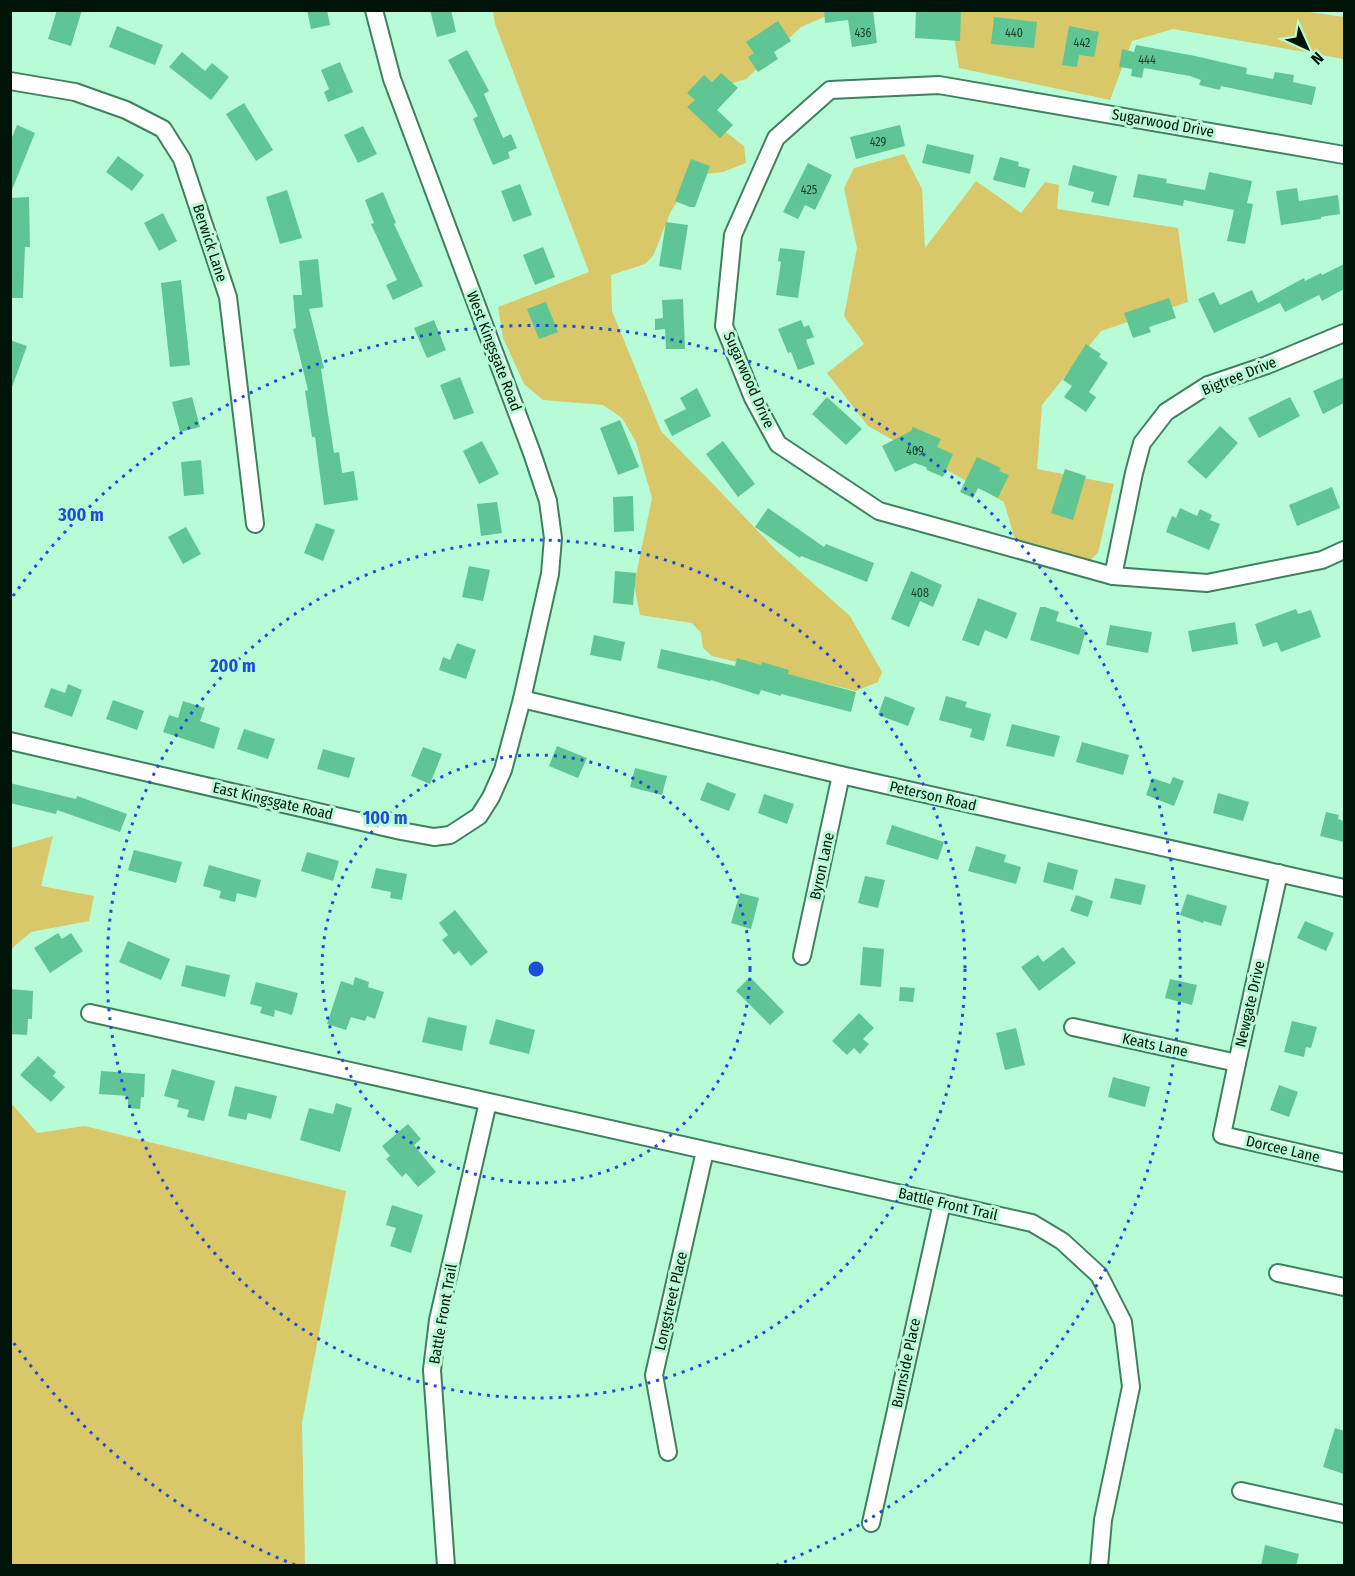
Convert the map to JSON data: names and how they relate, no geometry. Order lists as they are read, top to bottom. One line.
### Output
{"streets":{"street":["Sugarwood Drive","Berwick Lane","West Kingsgate Road","Bigtree Drive","Peterson Road","East Kingsgate Road","Byron Lane","Newgate Drive","Keats Lane","Dorcee Lane","Battle Front Trail","Longstreet Place","Burnside Place"]},"crossings":[["Sugarwood Drive","Bigtree Drive"],["West Kingsgate Road","Peterson Road"],["West Kingsgate Road","East Kingsgate Road"],["Peterson Road","East Kingsgate Road"],["Peterson Road","Byron Lane"],["Peterson Road","Newgate Drive"],["Newgate Drive","Keats Lane"],["Newgate Drive","Dorcee Lane"],["Battle Front Trail","Longstreet Place"],["Battle Front Trail","Burnside Place"]],"house_numbers":["436","440","442","444","429","425","409","408"],"north":"bottom right","rings":["300 m","200 m","100 m"]}
